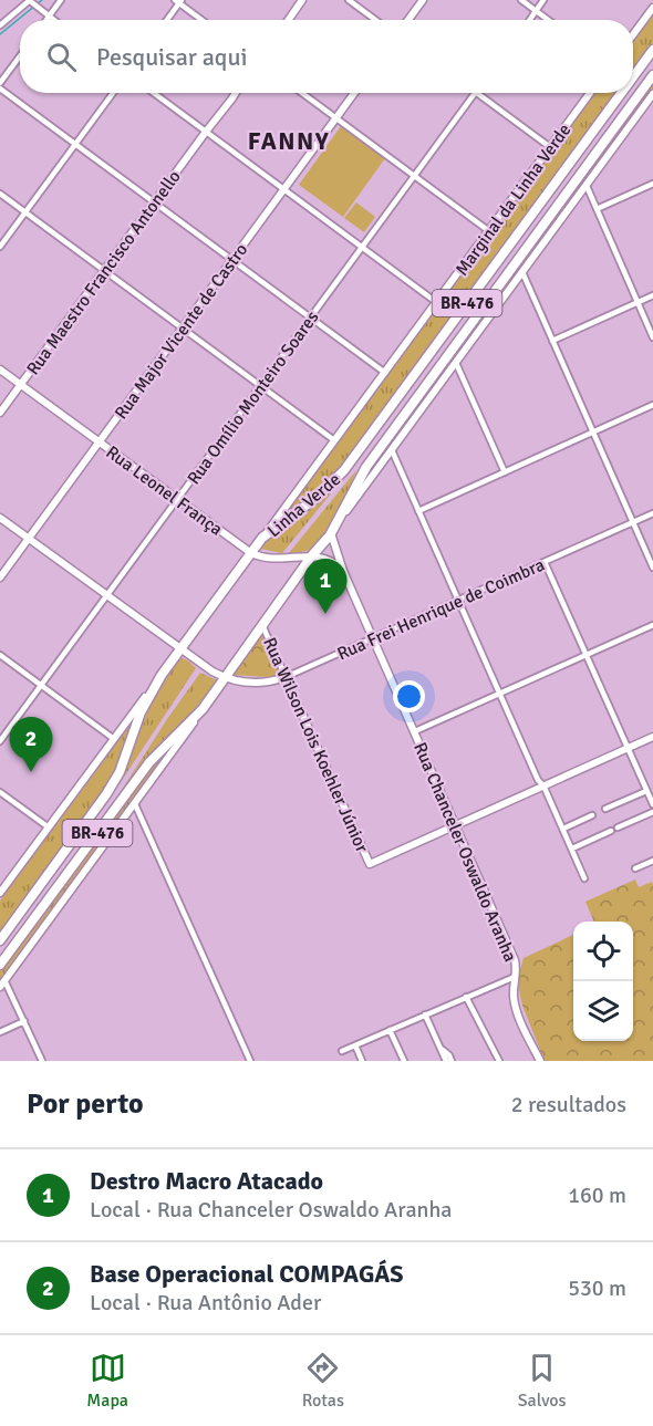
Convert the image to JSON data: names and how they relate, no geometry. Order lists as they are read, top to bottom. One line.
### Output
{"streets":{"highway":["BR-476","Linha Verde"],"main road":["Marginal da Linha Verde","Rua Maestro Francisco Antonello","Rua Major Vicente de Castro","Rua Leonel França","Rua Frei Henrique de Coimbra","Rua Wilson Lois Koehler Júnior","Rua Chanceler Oswaldo Aranha"],"street":["Rua Omílio Monteiro Soares"]},"crossings":[["Marginal da Linha Verde","Linha Verde"],["Rua Maestro Francisco Antonello","Rua Leonel França"],["Rua Major Vicente de Castro","Rua Leonel França"],["Rua Omílio Monteiro Soares","Rua Leonel França"],["Rua Leonel França","Linha Verde"],["Linha Verde","Rua Frei Henrique de Coimbra"],["Linha Verde","Rua Wilson Lois Koehler Júnior"],["Linha Verde","Rua Chanceler Oswaldo Aranha"],["Rua Frei Henrique de Coimbra","Rua Wilson Lois Koehler Júnior"],["Rua Frei Henrique de Coimbra","Rua Chanceler Oswaldo Aranha"],["Rua Wilson Lois Koehler Júnior","Rua Chanceler Oswaldo Aranha"]],"districts":["FANNY"],"page":{"search":"Pesquisar aqui","pins":["1","2"],"heading":["Por perto","2 resultados"],"list":[{"mark":"1","name":"Destro Macro Atacado","note":"Local · Rua Chanceler Oswaldo Aranha","value":"160 m"},{"mark":"2","name":"Base Operacional COMPAGÁS","note":"Local · Rua Antônio Ader","value":"530 m"}],"nav":["Mapa","Rotas","Salvos"]}}
